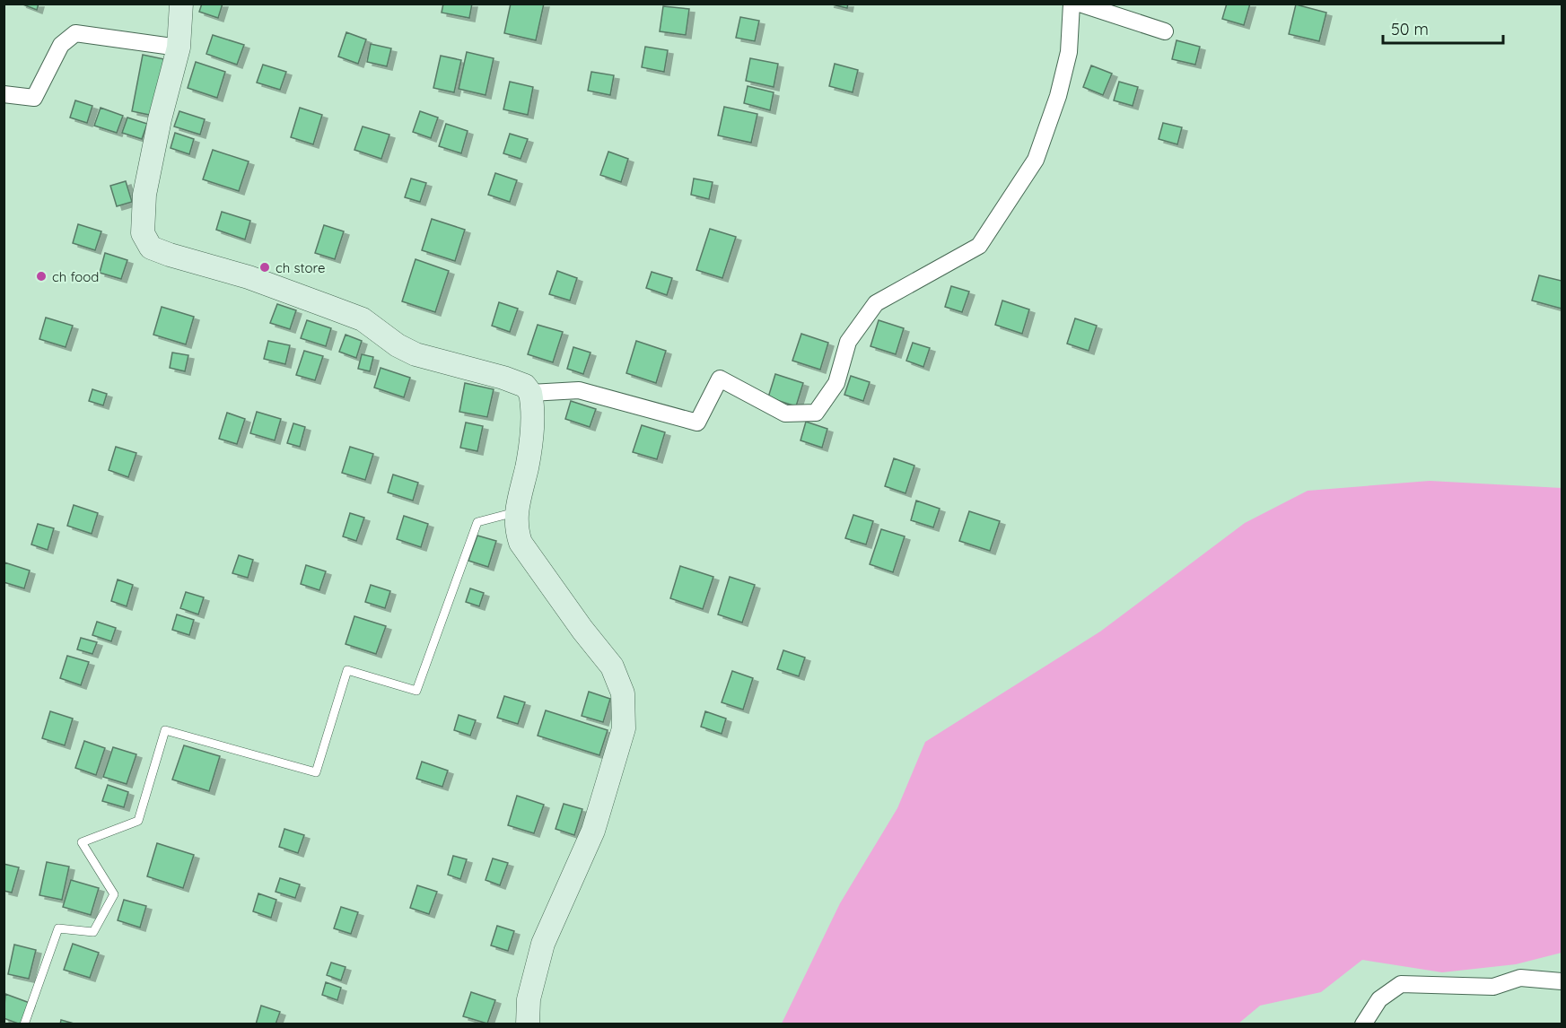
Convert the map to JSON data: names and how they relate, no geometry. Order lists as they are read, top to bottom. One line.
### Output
{"places":["ch store","ch food"],"scale_bar":"50 m"}
